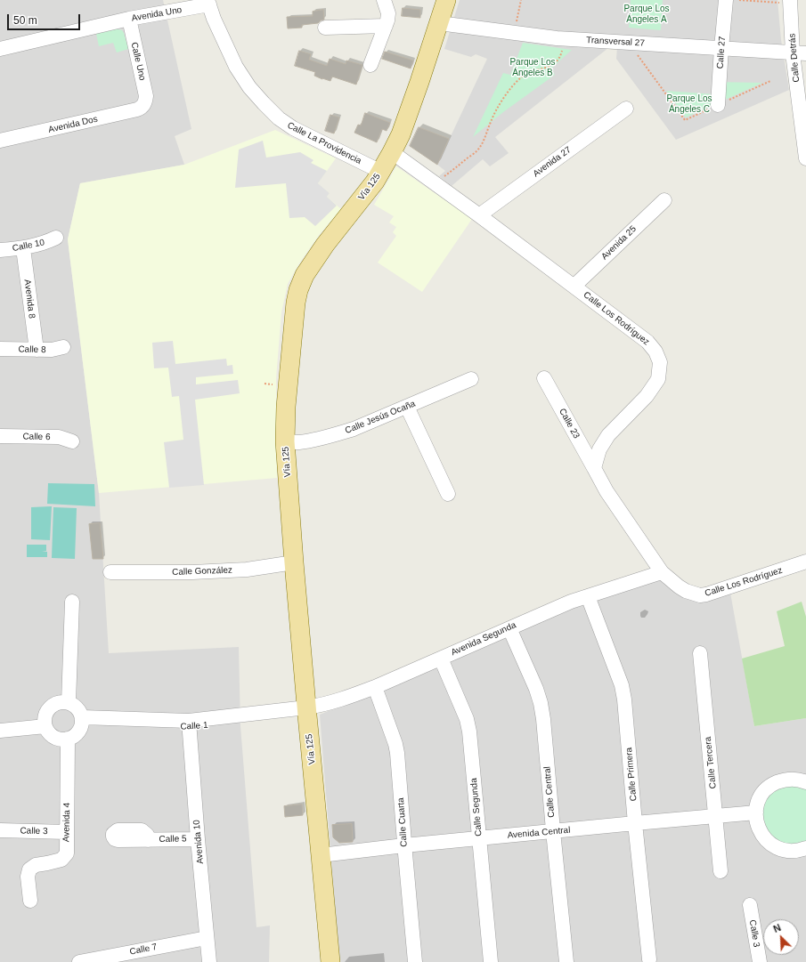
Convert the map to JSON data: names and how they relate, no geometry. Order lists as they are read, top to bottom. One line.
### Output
{"streets":{"main road":["Vía 125"],"street":["Avenida Uno","Transversal 27","Calle 27","Calle Detrás","Calle Uno","Avenida Dos","Calle La Providencia","Avenida 27","Avenida 25","Calle 10","Avenida 8","Calle Los Rodríguez","Calle 8","Calle Jesús Ocaña","Calle 23","Calle 6","Calle González","Avenida Segunda","Calle 1","Calle Tercera","Calle Primera","Calle Central","Calle Segunda","Avenida 4","Calle Cuarta","Calle 3","Avenida Central","Calle 5","Avenida 10","Calle 7"]},"crossings":[["Avenida Uno","Calle Uno"],["Avenida Uno","Calle La Providencia"],["Transversal 27","Calle 27"],["Transversal 27","Calle Detrás"],["Transversal 27","Vía 125"],["Calle Uno","Avenida Dos"],["Calle La Providencia","Vía 125"],["Avenida 27","Calle Los Rodríguez"],["Vía 125","Calle Los Rodríguez"],["Vía 125","Calle Jesús Ocaña"],["Vía 125","Calle González"],["Vía 125","Avenida Segunda"],["Vía 125","Calle 1"],["Vía 125","Avenida Central"],["Avenida 25","Calle Los Rodríguez"],["Calle 10","Avenida 8"],["Avenida 8","Calle 8"],["Calle Los Rodríguez","Calle 23"],["Calle Los Rodríguez","Avenida Segunda"],["Avenida Segunda","Calle 1"],["Avenida Segunda","Calle Primera"],["Avenida Segunda","Calle Central"],["Avenida Segunda","Calle Segunda"],["Avenida Segunda","Calle Cuarta"],["Calle 1","Avenida 4"],["Calle 1","Avenida 10"],["Calle Tercera","Avenida Central"],["Calle Primera","Avenida Central"],["Calle Central","Avenida Central"],["Calle Segunda","Avenida Central"],["Avenida 4","Calle 3"],["Calle Cuarta","Avenida Central"],["Calle 5","Avenida 10"],["Avenida 10","Calle 7"]],"parks":["Parque Los Ángeles A","Parque Los Ángeles B","Parque Los Ángeles C"],"scale_bar":"50 m","north":"top left"}
